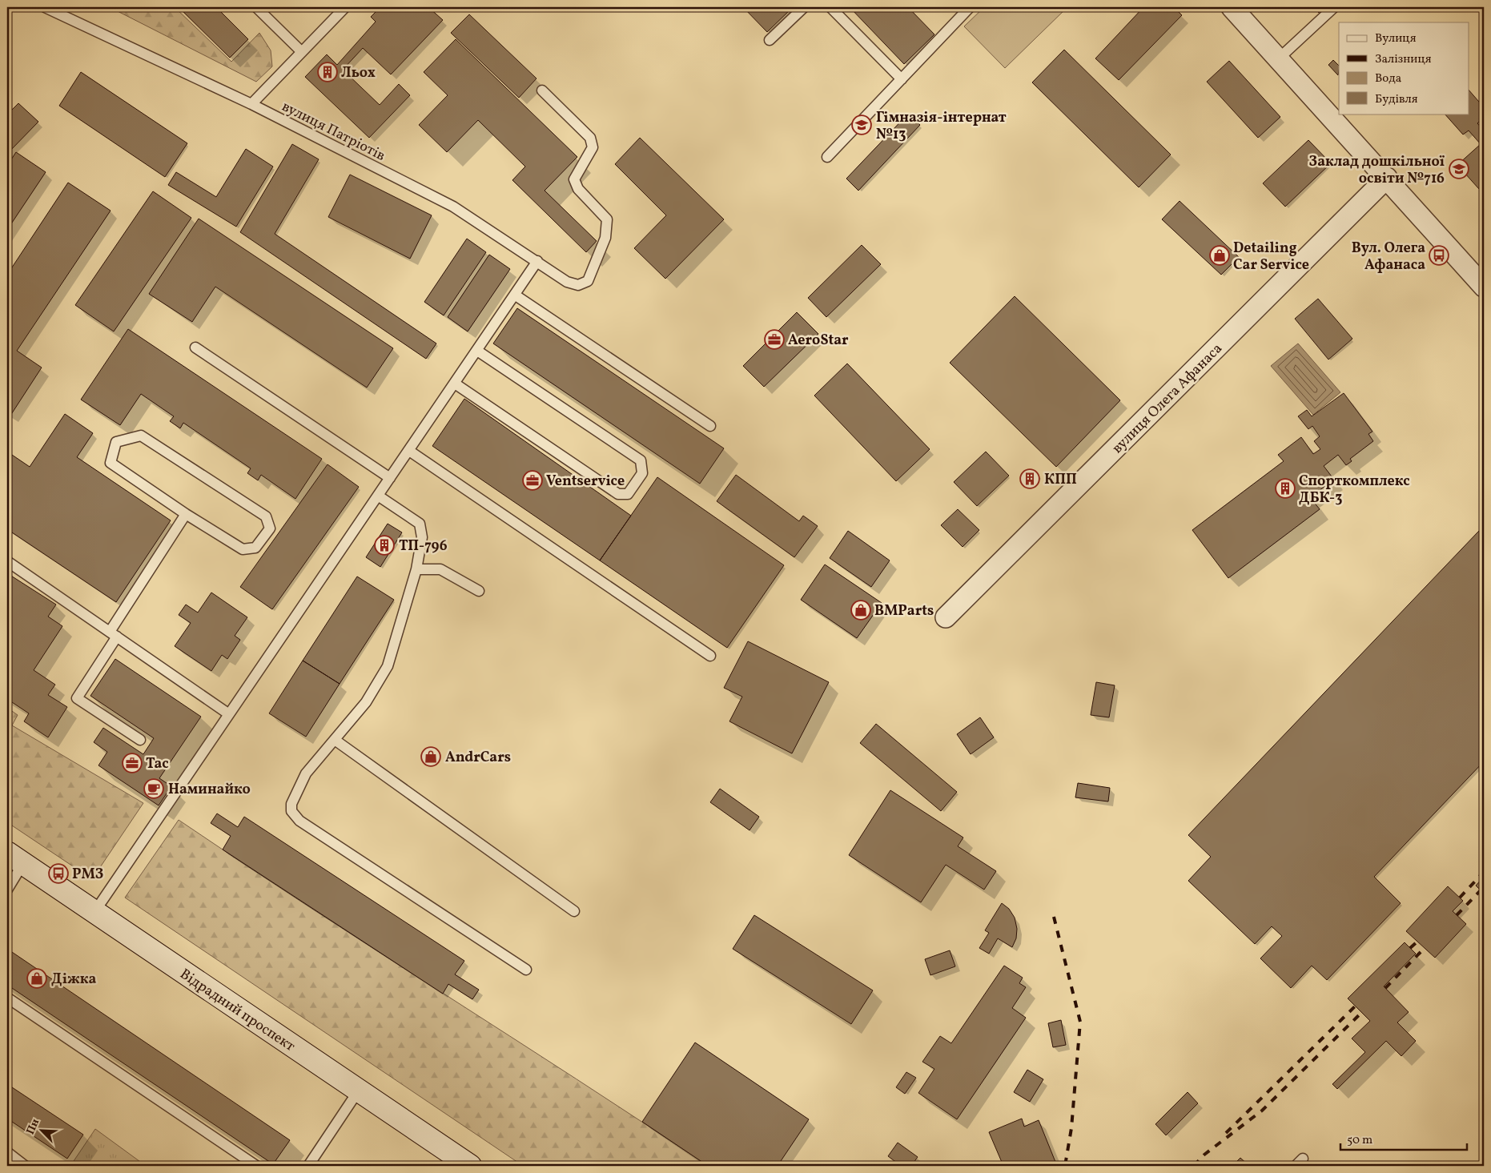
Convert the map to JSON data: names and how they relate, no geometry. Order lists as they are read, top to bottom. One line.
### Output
{"streets":{"main road":["Відрадний проспект"],"street":["вулиця Олега Афанаса"],"lane":["вулиця Патріотів"]},"places":{"building":["Льох","КПП","Спорткомплекс ДБК-3","ТП-796"],"school or university":["Гімназія-інтернат №13","Заклад дошкільної освіти №716"],"shop":["Detailing Car Service","BMParts","AndrCars","Діжка"],"bus stop":["Вул. Олега Афанаса","РМЗ"],"office":["AeroStar","Ventservice","Тас"],"cafe":["Наминайко"]},"legend":["Вулиця","Залізниця","Вода","Будівля"],"scale_bar":"50 m","north":"top left"}
